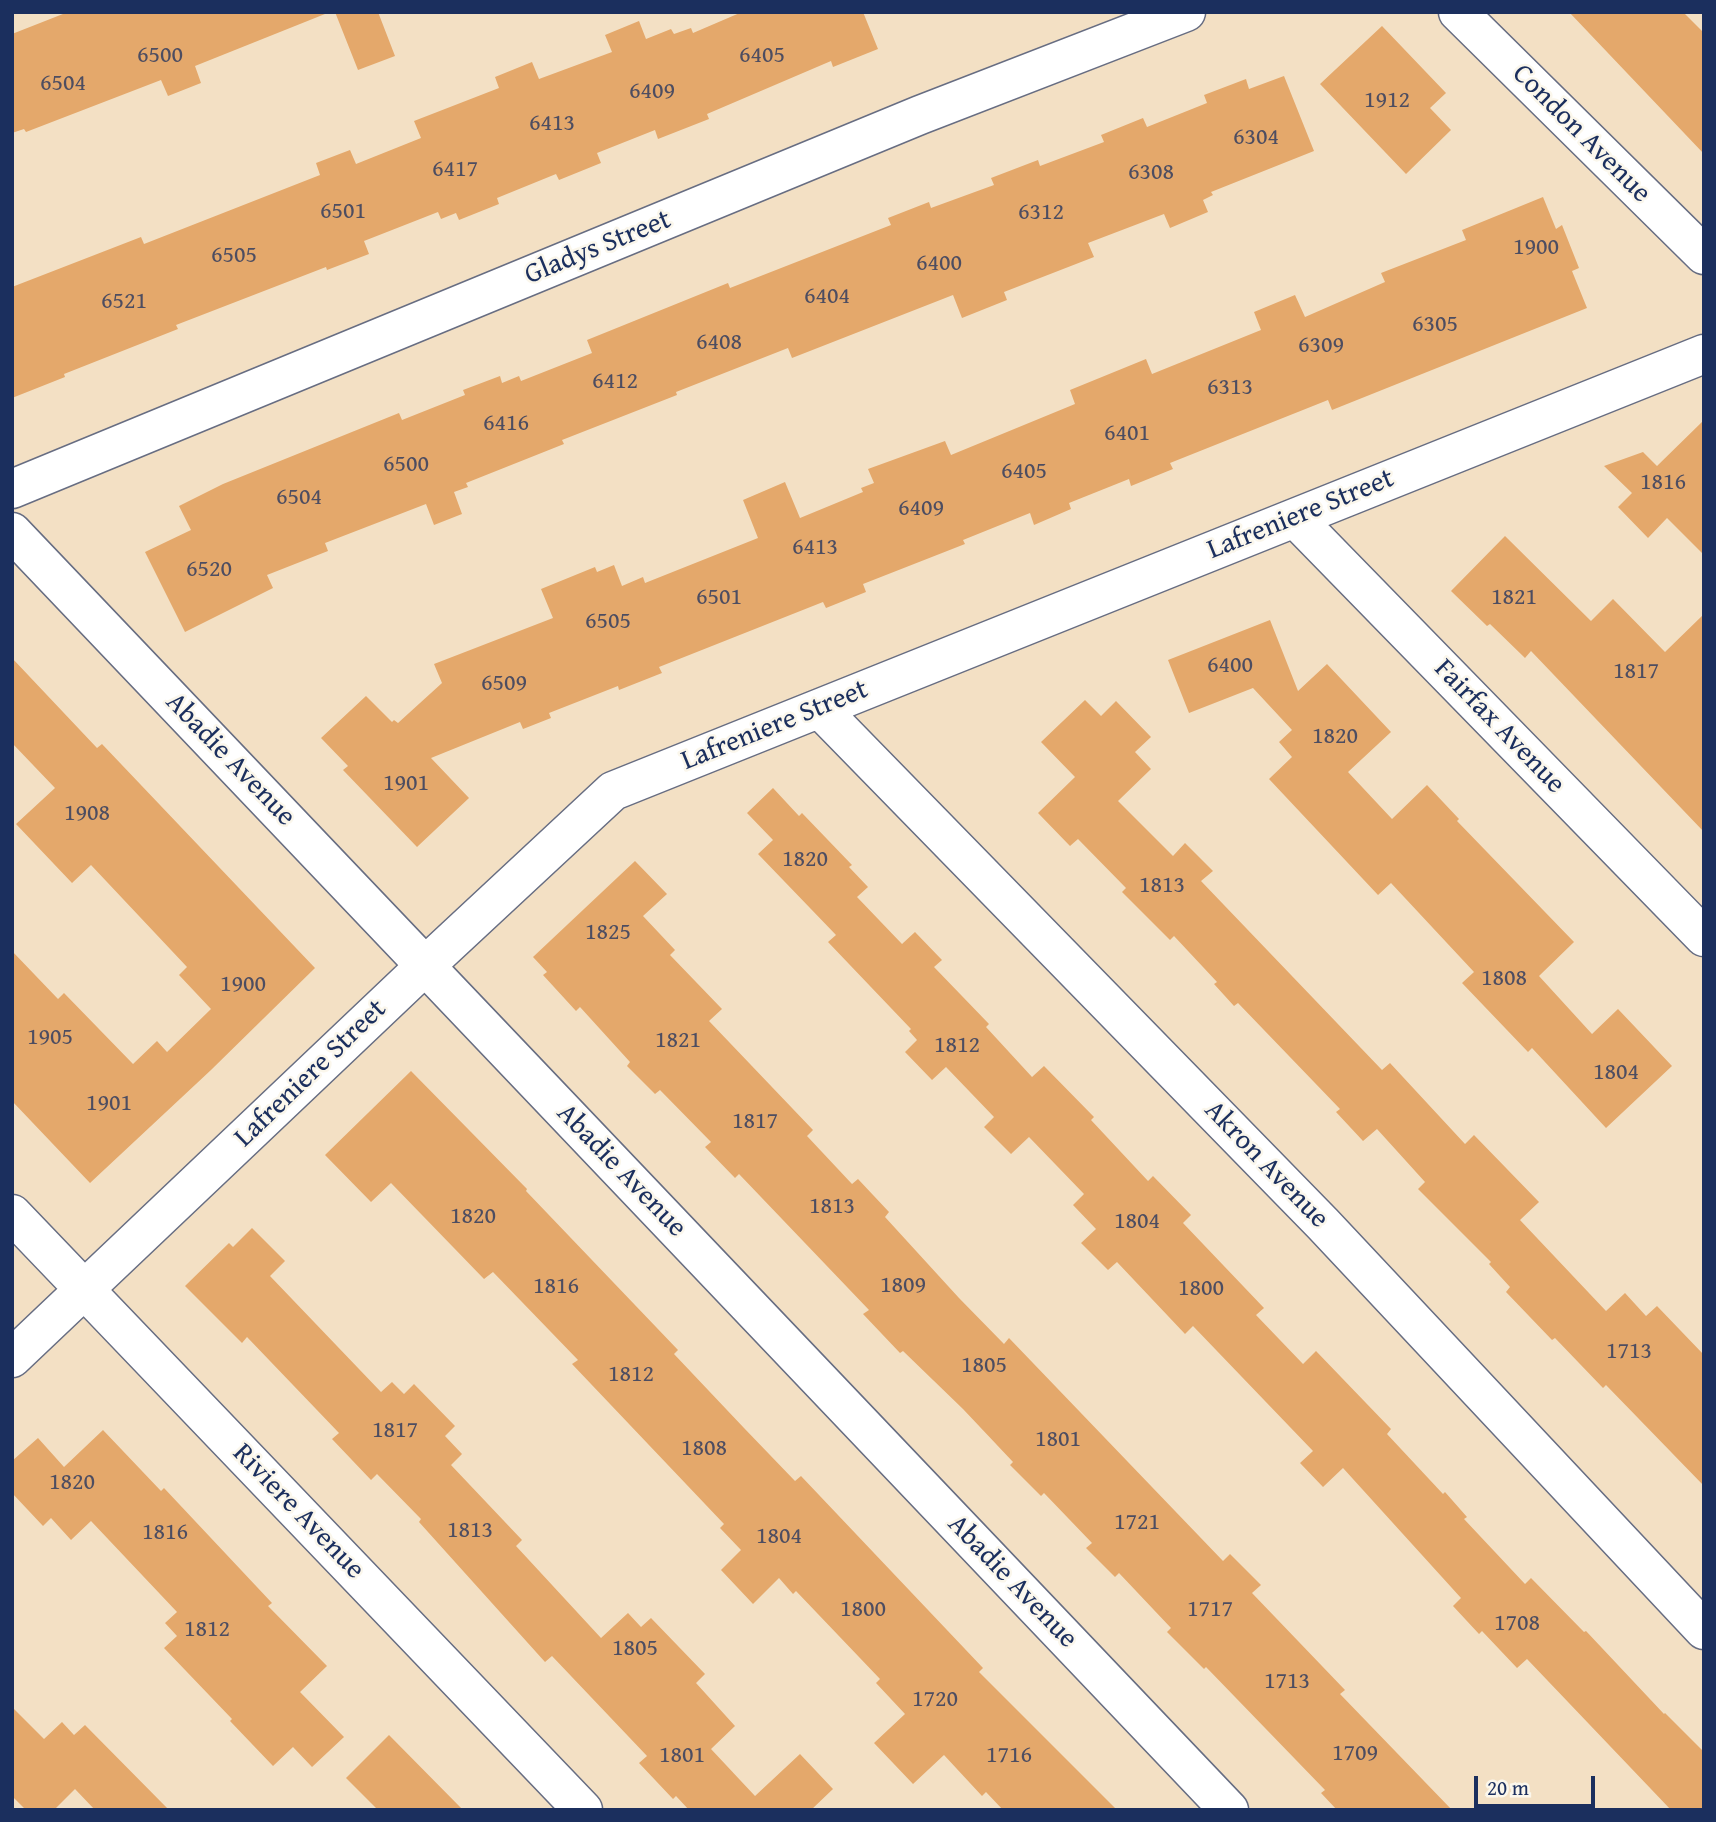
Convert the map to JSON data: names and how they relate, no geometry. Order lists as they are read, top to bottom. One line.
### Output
{"streets":{"street":["Condon Avenue","Gladys Street","Lafreniere Street","Fairfax Avenue","Abadie Avenue","Akron Avenue","Riviere Avenue"]},"crossings":[["Lafreniere Street","Fairfax Avenue"],["Lafreniere Street","Abadie Avenue"],["Lafreniere Street","Akron Avenue"],["Lafreniere Street","Riviere Avenue"]],"house_numbers":["6500","6405","6504","6409","1912","6413","6304","6417","6308","6501","6312","1900","6505","6400","6404","6521","6305","6408","6309","6412","6313","6416","6401","6500","6405","1816","6504","6409","6413","6520","6501","1821","6505","6400","1817","6509","1820","1901","1908","1820","1813","1825","1808","1900","1905","1821","1812","1804","1901","1817","1813","1820","1804","1809","1816","1800","1713","1805","1812","1817","1801","1808","1820","1721","1813","1816","1804","1800","1717","1708","1812","1805","1713","1720","1709","1801","1716"],"scale_bar":"20 m"}
